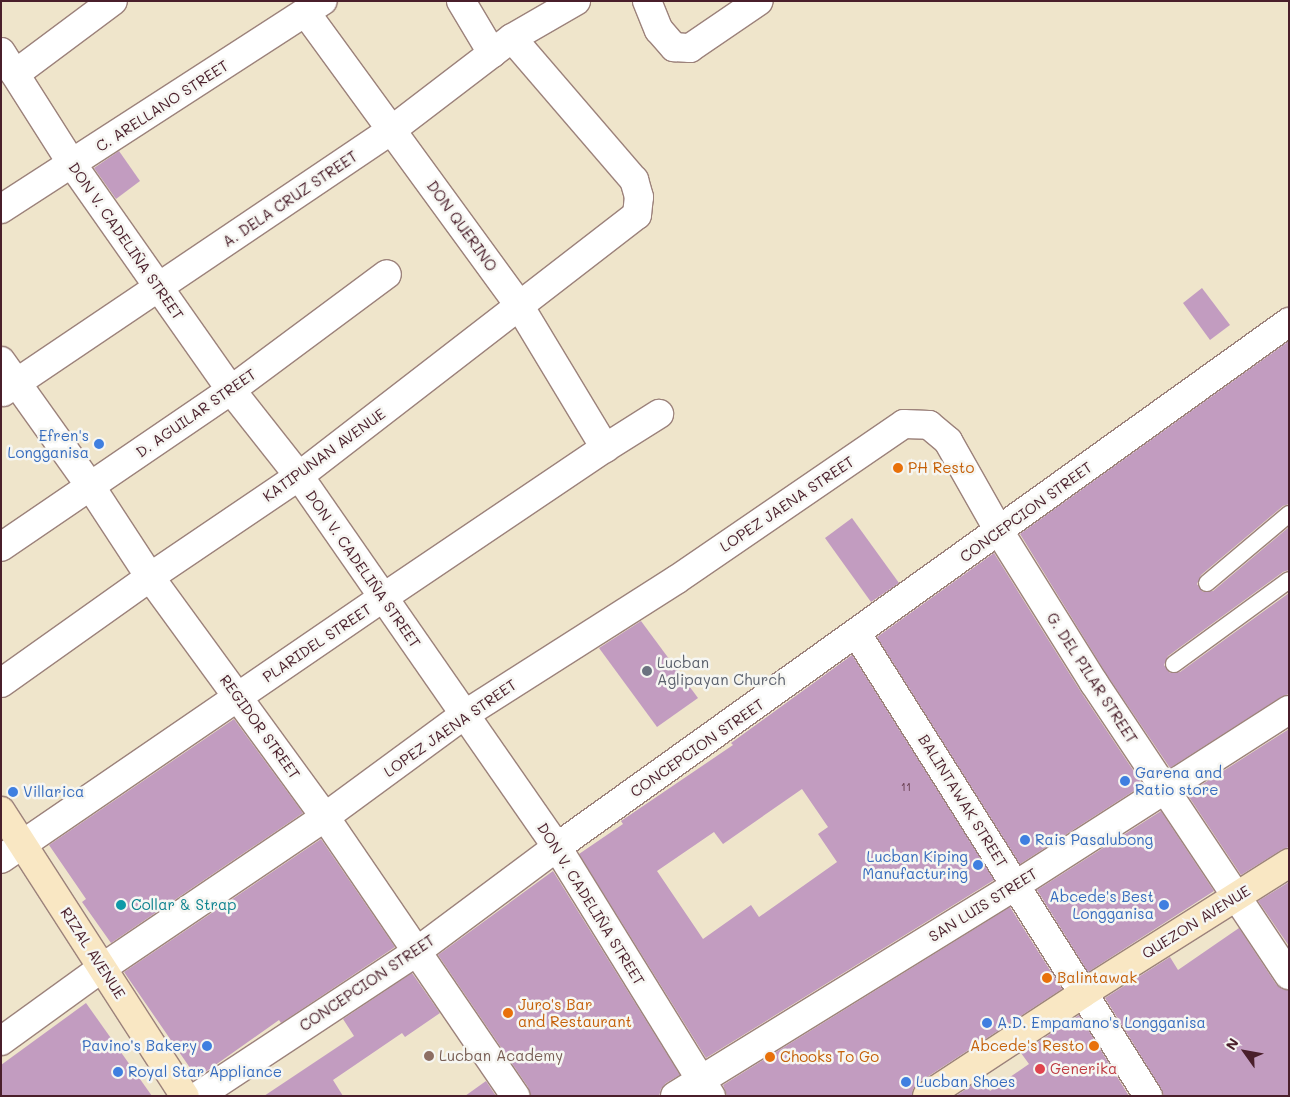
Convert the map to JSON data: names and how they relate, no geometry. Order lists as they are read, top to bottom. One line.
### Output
{"streets":{"main road":["QUEZON AVENUE","RIZAL AVENUE"],"street":["C. ARELLANO STREET","A. DELA CRUZ STREET","DON QUERINO","DON V. CADELIÑA STREET","D. AGUILAR STREET","KATIPUNAN AVENUE","LOPEZ JAENA STREET","CONCEPCION STREET","PLARIDEL STREET","G. DEL PILAR STREET","REGIDOR STREET","BALINTAWAK STREET","SAN LUIS STREET"]},"crossings":[["C. ARELLANO STREET","DON QUERINO"],["C. ARELLANO STREET","DON V. CADELIÑA STREET"],["A. DELA CRUZ STREET","DON QUERINO"],["A. DELA CRUZ STREET","DON V. CADELIÑA STREET"],["A. DELA CRUZ STREET","KATIPUNAN AVENUE"],["A. DELA CRUZ STREET","REGIDOR STREET"],["DON QUERINO","KATIPUNAN AVENUE"],["DON QUERINO","PLARIDEL STREET"],["DON V. CADELIÑA STREET","D. AGUILAR STREET"],["DON V. CADELIÑA STREET","KATIPUNAN AVENUE"],["DON V. CADELIÑA STREET","LOPEZ JAENA STREET"],["DON V. CADELIÑA STREET","CONCEPCION STREET"],["DON V. CADELIÑA STREET","PLARIDEL STREET"],["DON V. CADELIÑA STREET","SAN LUIS STREET"],["D. AGUILAR STREET","REGIDOR STREET"],["KATIPUNAN AVENUE","REGIDOR STREET"],["LOPEZ JAENA STREET","G. DEL PILAR STREET"],["LOPEZ JAENA STREET","REGIDOR STREET"],["LOPEZ JAENA STREET","RIZAL AVENUE"],["CONCEPCION STREET","G. DEL PILAR STREET"],["CONCEPCION STREET","REGIDOR STREET"],["CONCEPCION STREET","BALINTAWAK STREET"],["PLARIDEL STREET","REGIDOR STREET"],["PLARIDEL STREET","RIZAL AVENUE"],["G. DEL PILAR STREET","SAN LUIS STREET"],["G. DEL PILAR STREET","QUEZON AVENUE"],["BALINTAWAK STREET","SAN LUIS STREET"],["BALINTAWAK STREET","QUEZON AVENUE"]],"places":["Efren's Longganisa","PH Resto","Lucban Aglipayan Church","Garena and Ratio store","Villarica","Rais Pasalubong","Lucban Kiping Manufacturing","Collar & Strap","Abcede's Best Longganisa","Balintawak","Juro's Bar and Restaurant","A.D. Empamano's Longganisa","Pavino's Bakery","Abcede's Resto","Lucban Academy","Chooks To Go","Generika","Royal Star Appliance","Lucban Shoes"],"house_numbers":["11"],"north":"top left"}
